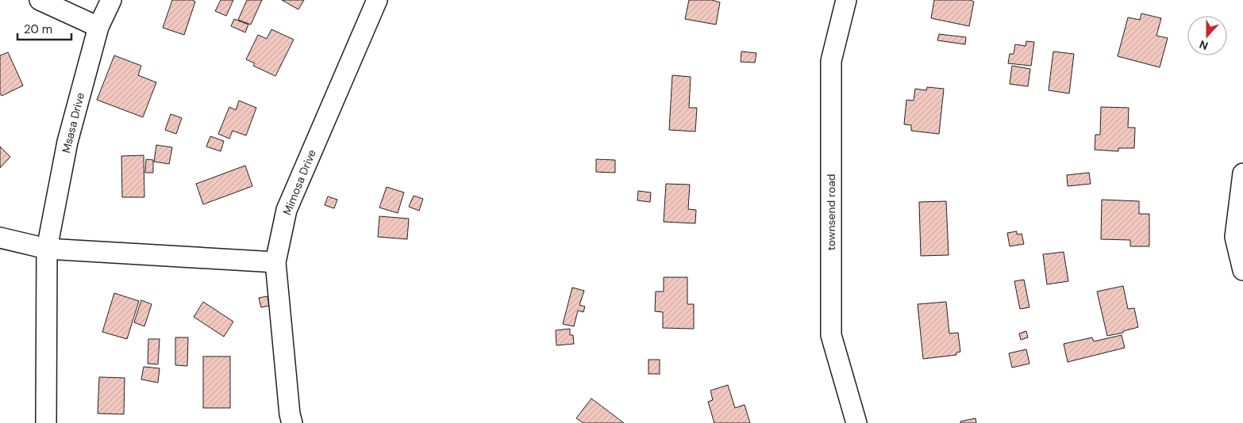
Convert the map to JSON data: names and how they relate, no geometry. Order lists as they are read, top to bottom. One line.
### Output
{"streets":{"street":["Msasa Drive","Mimosa Drive","townsend road"]},"scale_bar":"20 m","north":"bottom"}
